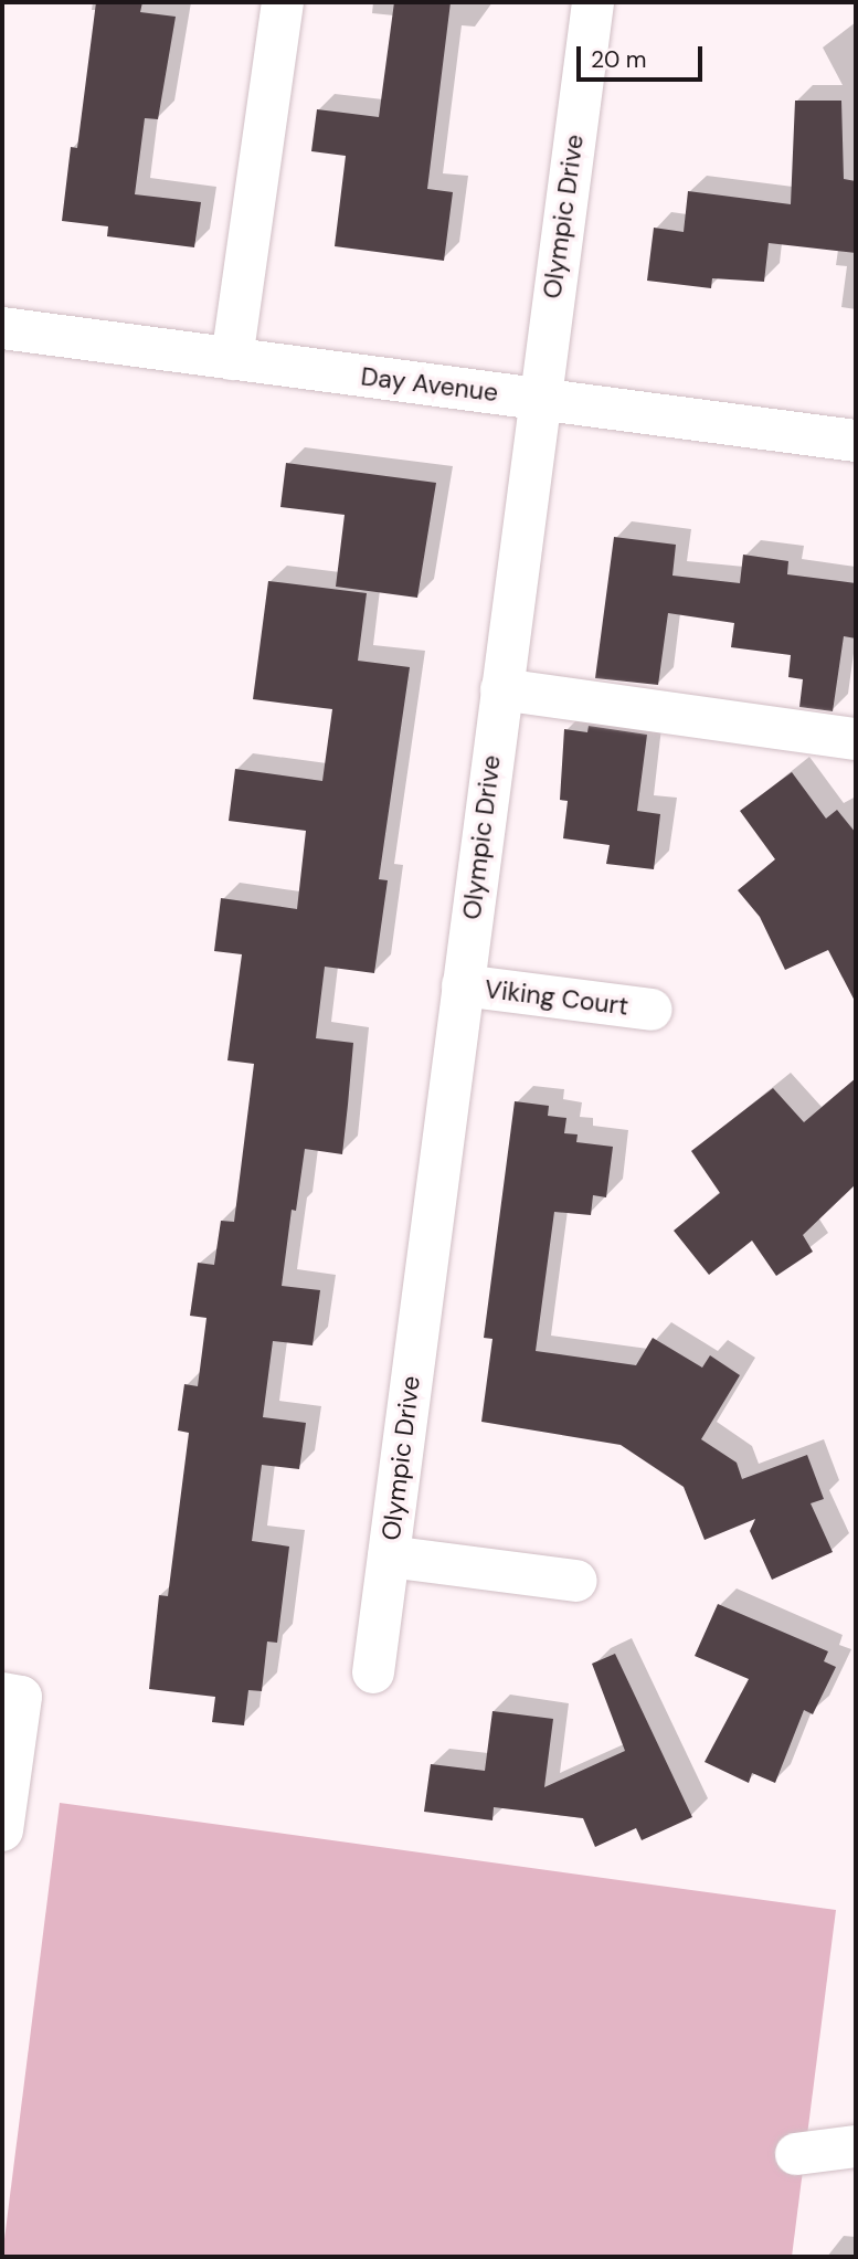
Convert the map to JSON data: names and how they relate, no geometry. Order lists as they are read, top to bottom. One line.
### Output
{"streets":{"street":["Olympic Drive","Day Avenue","Viking Court"]},"crossings":[["Olympic Drive","Day Avenue"],["Olympic Drive","Viking Court"]],"scale_bar":"20 m"}
